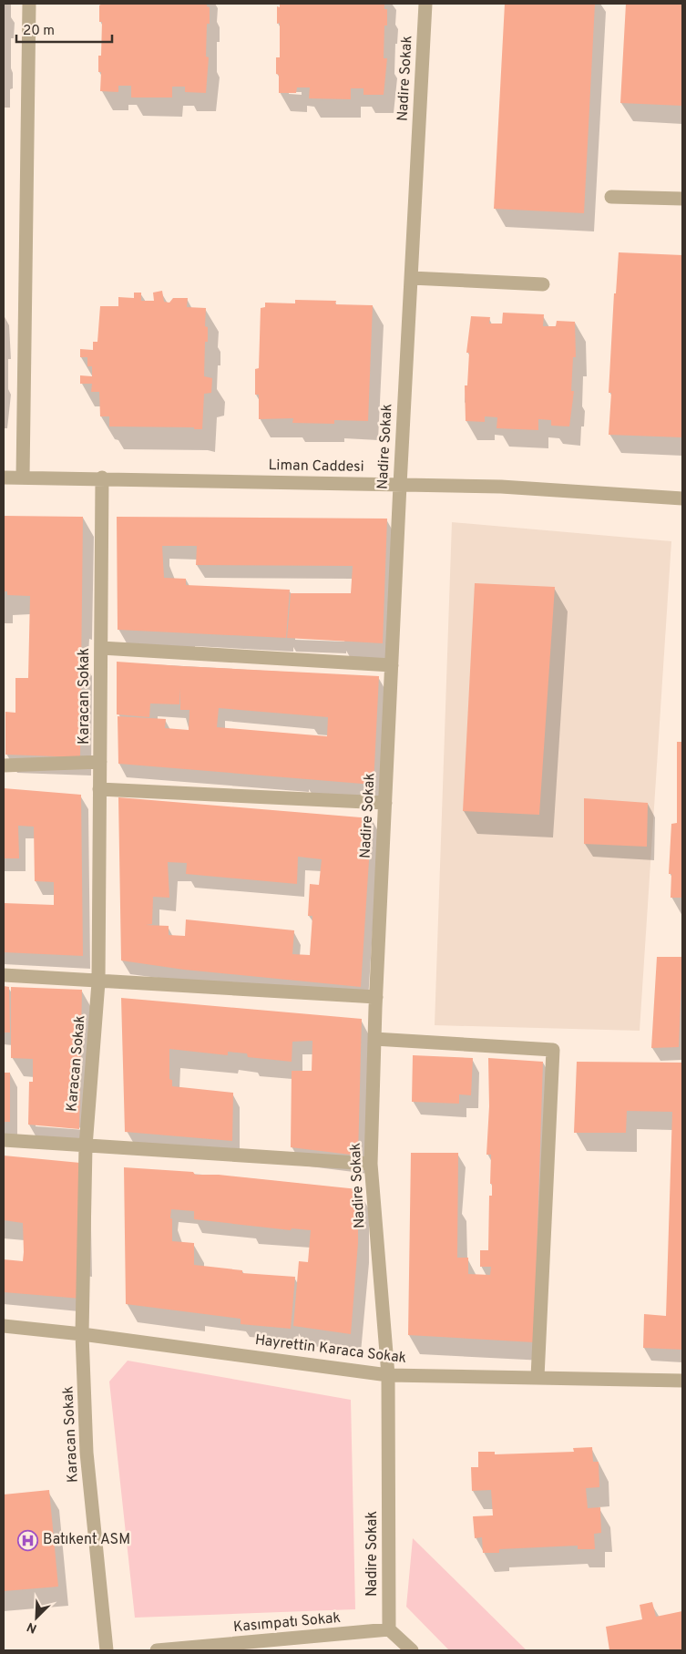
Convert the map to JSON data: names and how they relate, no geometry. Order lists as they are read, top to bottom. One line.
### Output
{"streets":{"street":["Nadire Sokak","Liman Caddesi","Karacan Sokak","Hayrettin Karaca Sokak","Kasımpatı Sokak"]},"crossings":[["Nadire Sokak","Liman Caddesi"],["Nadire Sokak","Hayrettin Karaca Sokak"],["Nadire Sokak","Kasımpatı Sokak"],["Liman Caddesi","Karacan Sokak"],["Karacan Sokak","Hayrettin Karaca Sokak"]],"places":{"hospital":["Batıkent ASM"]},"scale_bar":"20 m","north":"bottom left"}
